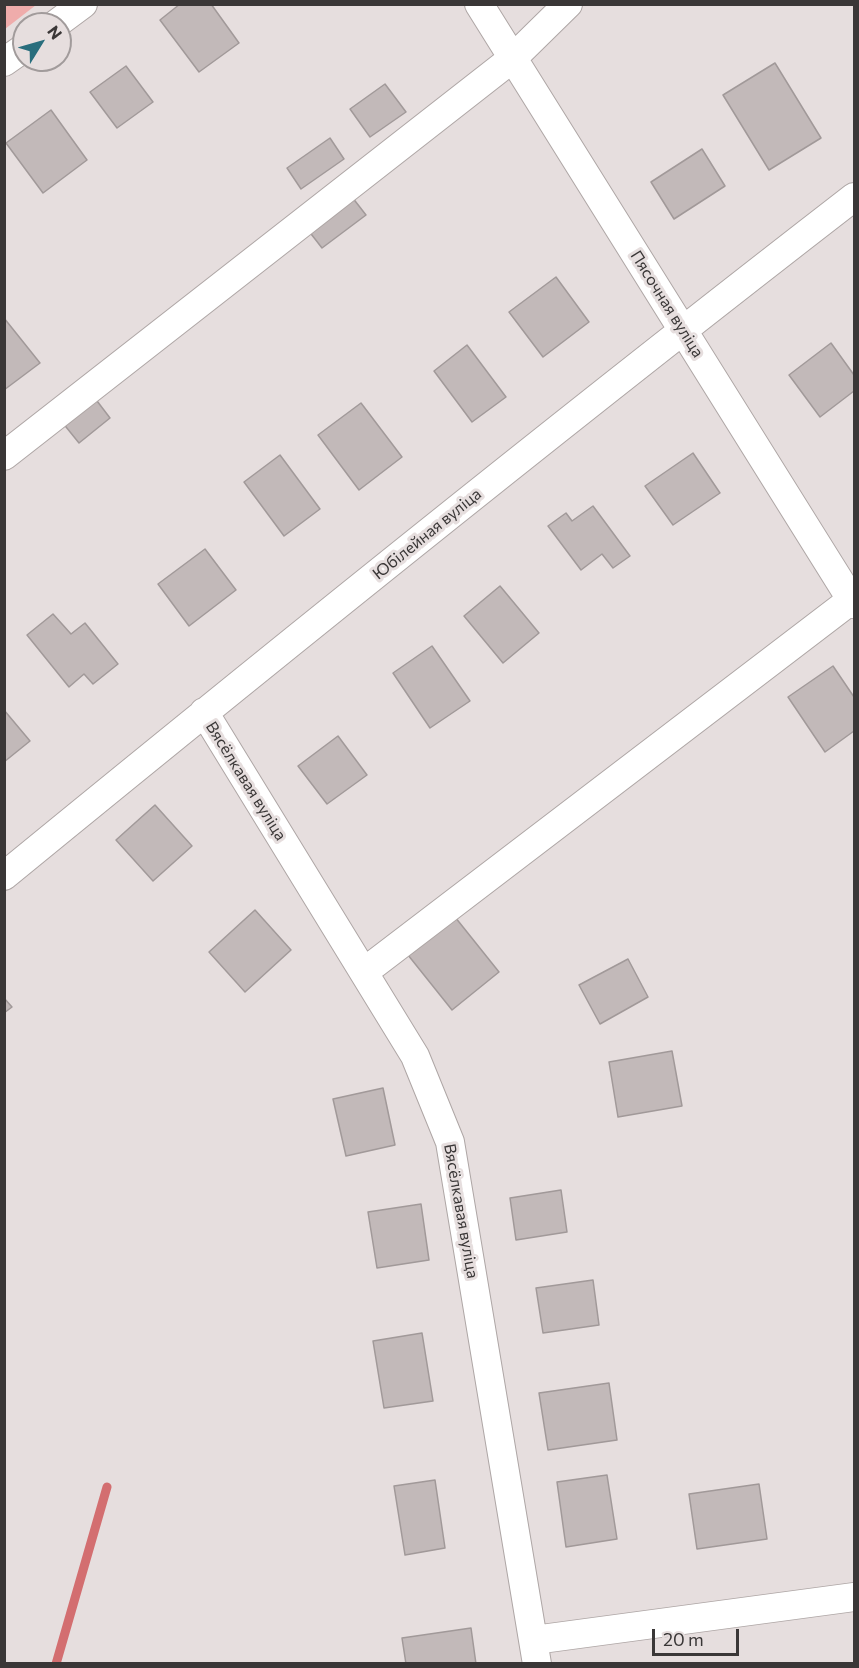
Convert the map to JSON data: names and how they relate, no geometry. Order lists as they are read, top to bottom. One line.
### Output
{"streets":{"street":["Пясочная вуліца","Юбілейная вуліца","Вясёлкавая вуліца"]},"crossings":[["Пясочная вуліца","Юбілейная вуліца"],["Юбілейная вуліца","Вясёлкавая вуліца"]],"scale_bar":"20 m","north":"top right"}
